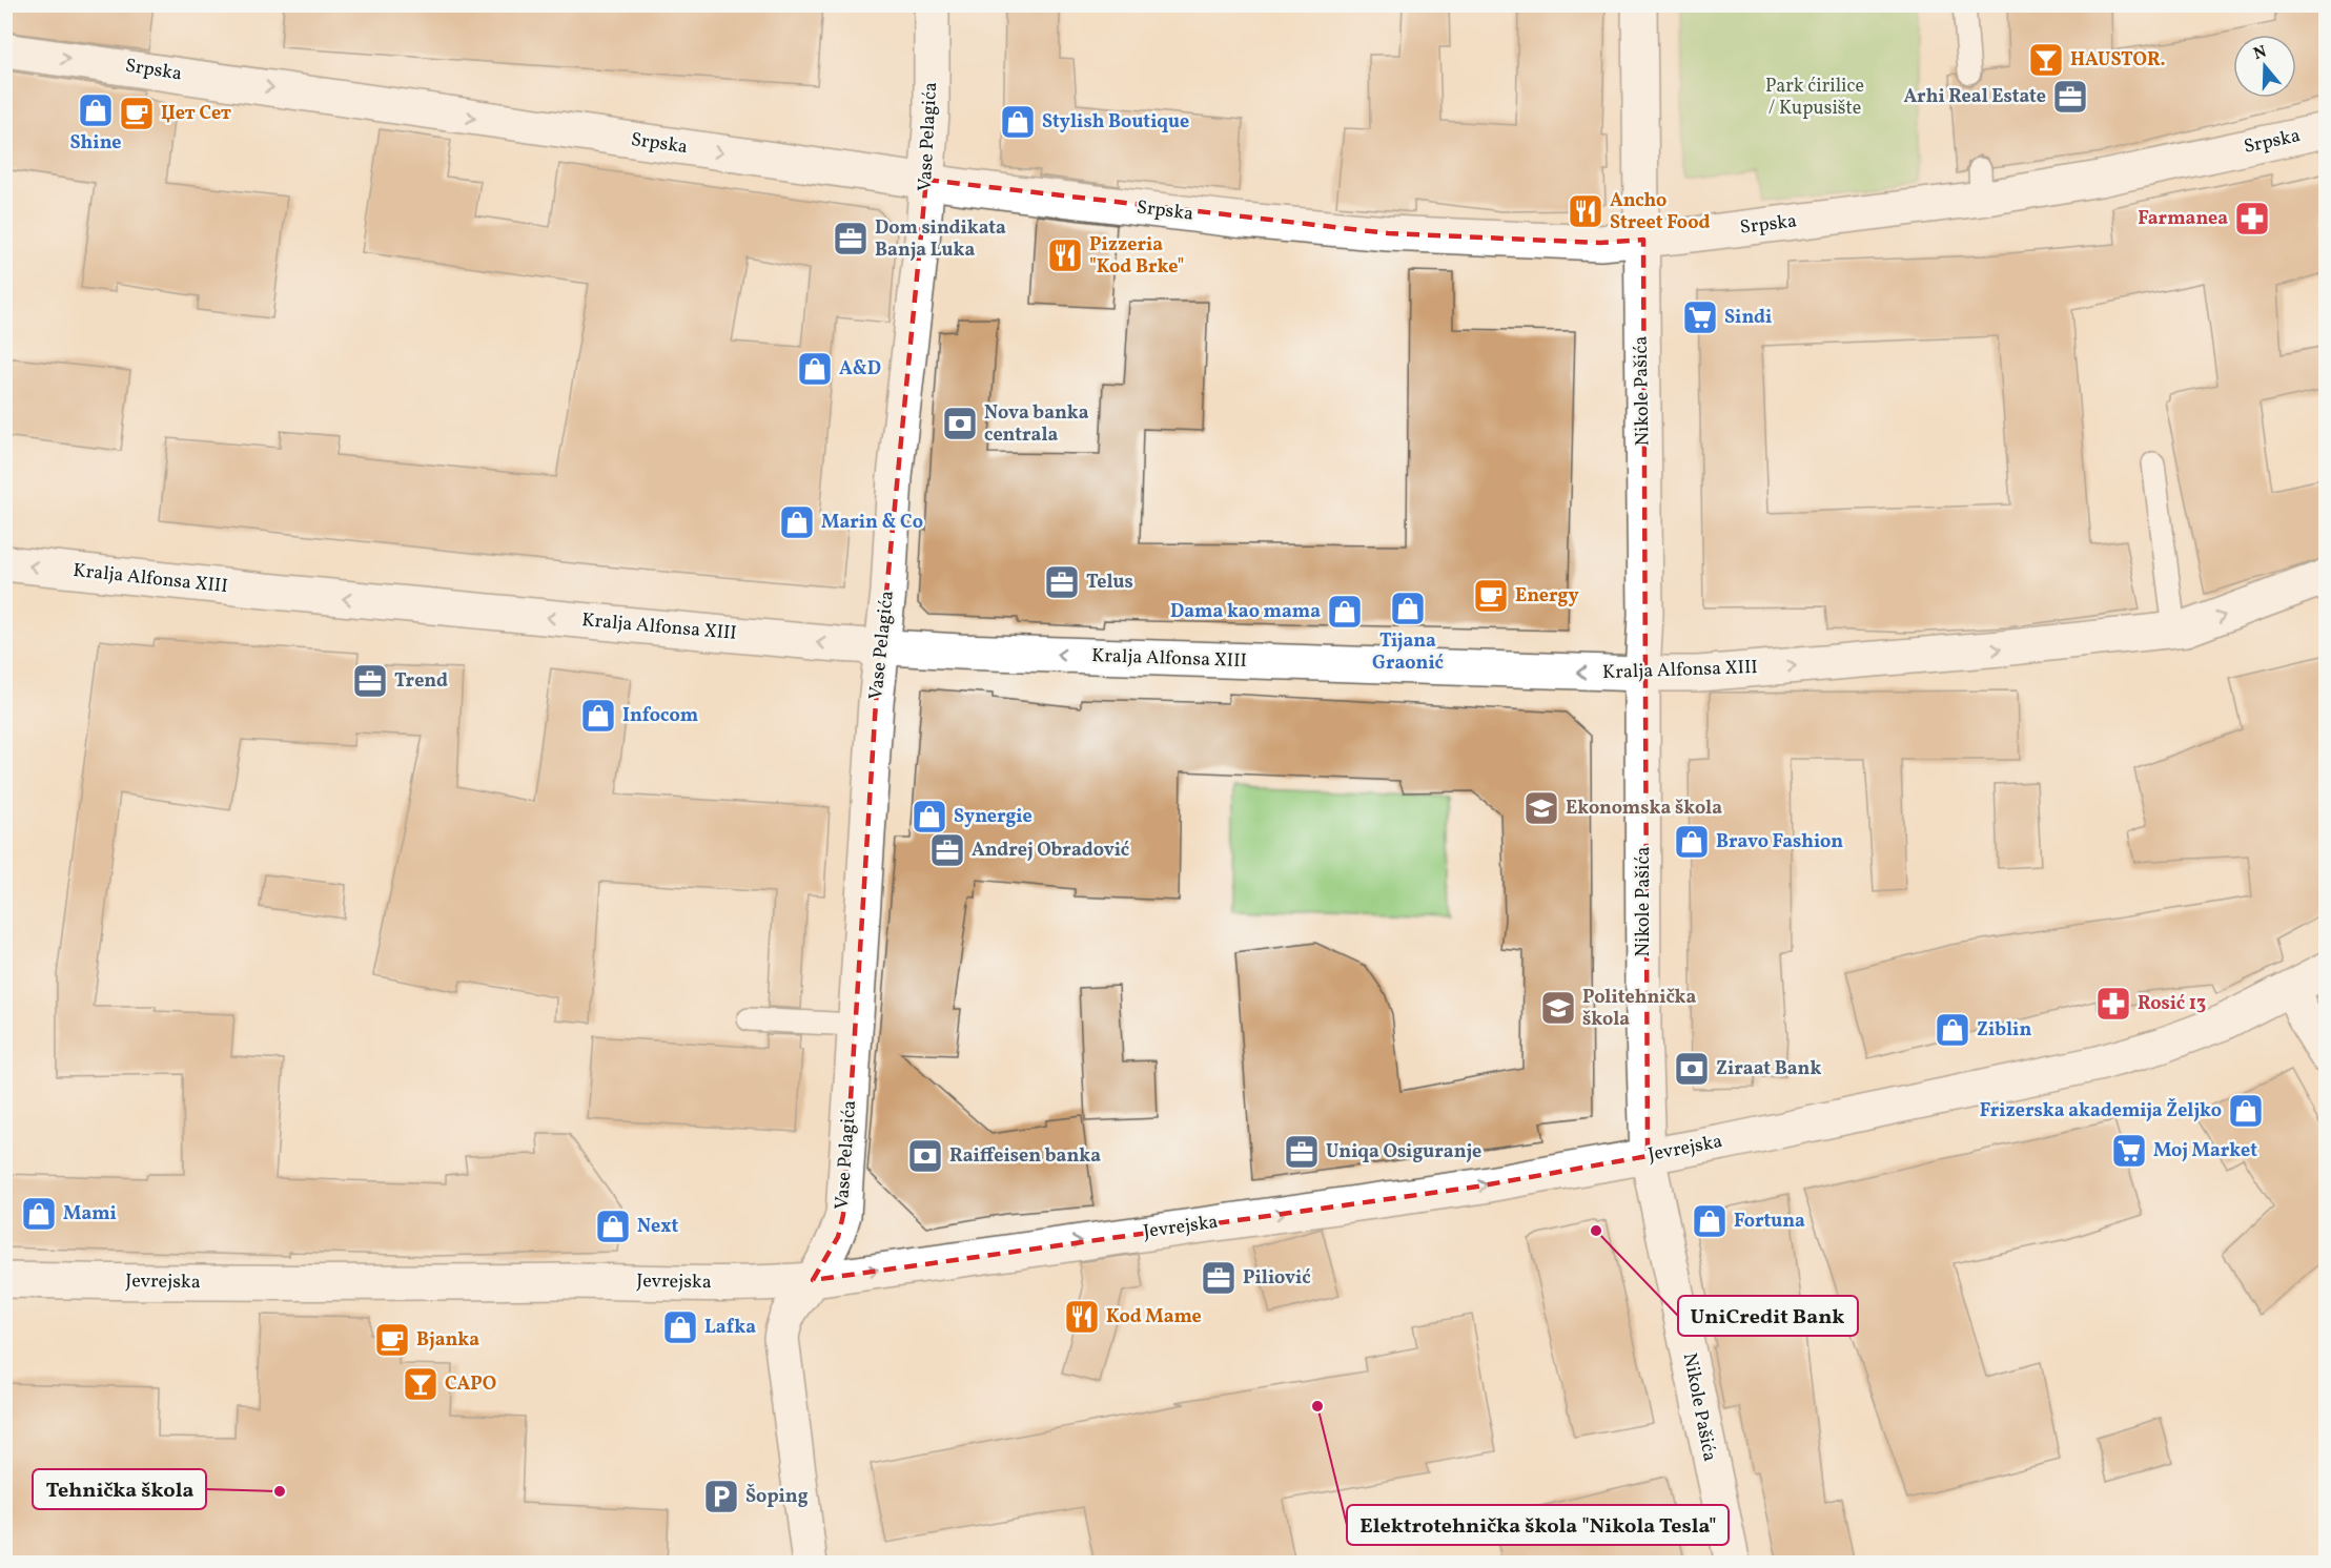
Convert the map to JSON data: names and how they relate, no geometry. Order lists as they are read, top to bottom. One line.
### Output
{"streets":{"street":["Srpska","Vase Pelagića","Nikole Pašića","Kralja Alfonsa XIII","Jevrejska"]},"crossings":[["Srpska","Vase Pelagića"],["Srpska","Nikole Pašića"],["Vase Pelagića","Kralja Alfonsa XIII"],["Vase Pelagića","Jevrejska"],["Nikole Pašića","Kralja Alfonsa XIII"],["Nikole Pašića","Jevrejska"]],"one_way":["Srpska","Jevrejska"],"parks":["Park ćirilice / Kupusište"],"places":{"bar":["HAUSTOR.","CAPO"],"office":["Arhi Real Estate","Dom sindikata Banja Luka","Telus","Trend","Andrej Obradović","Uniqa Osiguranje","Piliović"],"shop":["Shine","Stylish Boutique","A&D","Marin & Co","Tijana Graonić","Dama kao mama","Infocom","Synergie","Bravo Fashion","Ziblin","Frizerska akademija Željko","Mami","Fortuna","Next","Lafka"],"cafe":["Џет Сет","Energy","Bjanka"],"restaurant":["Ancho Street Food","Pizzeria \"Kod Brke\"","Kod Mame"],"pharmacy":["Farmanea","Rosić 13"],"supermarket":["Sindi","Moj Market"],"bank":["Nova banka centrala","Ziraat Bank","Raiffeisen banka"],"school or university":["Ekonomska škola","Politehnička škola"],"other":["UniCredit Bank","Elektrotehnička škola \"Nikola Tesla\"","Tehnička škola"],"parking":["Šoping"]},"north":"top"}
